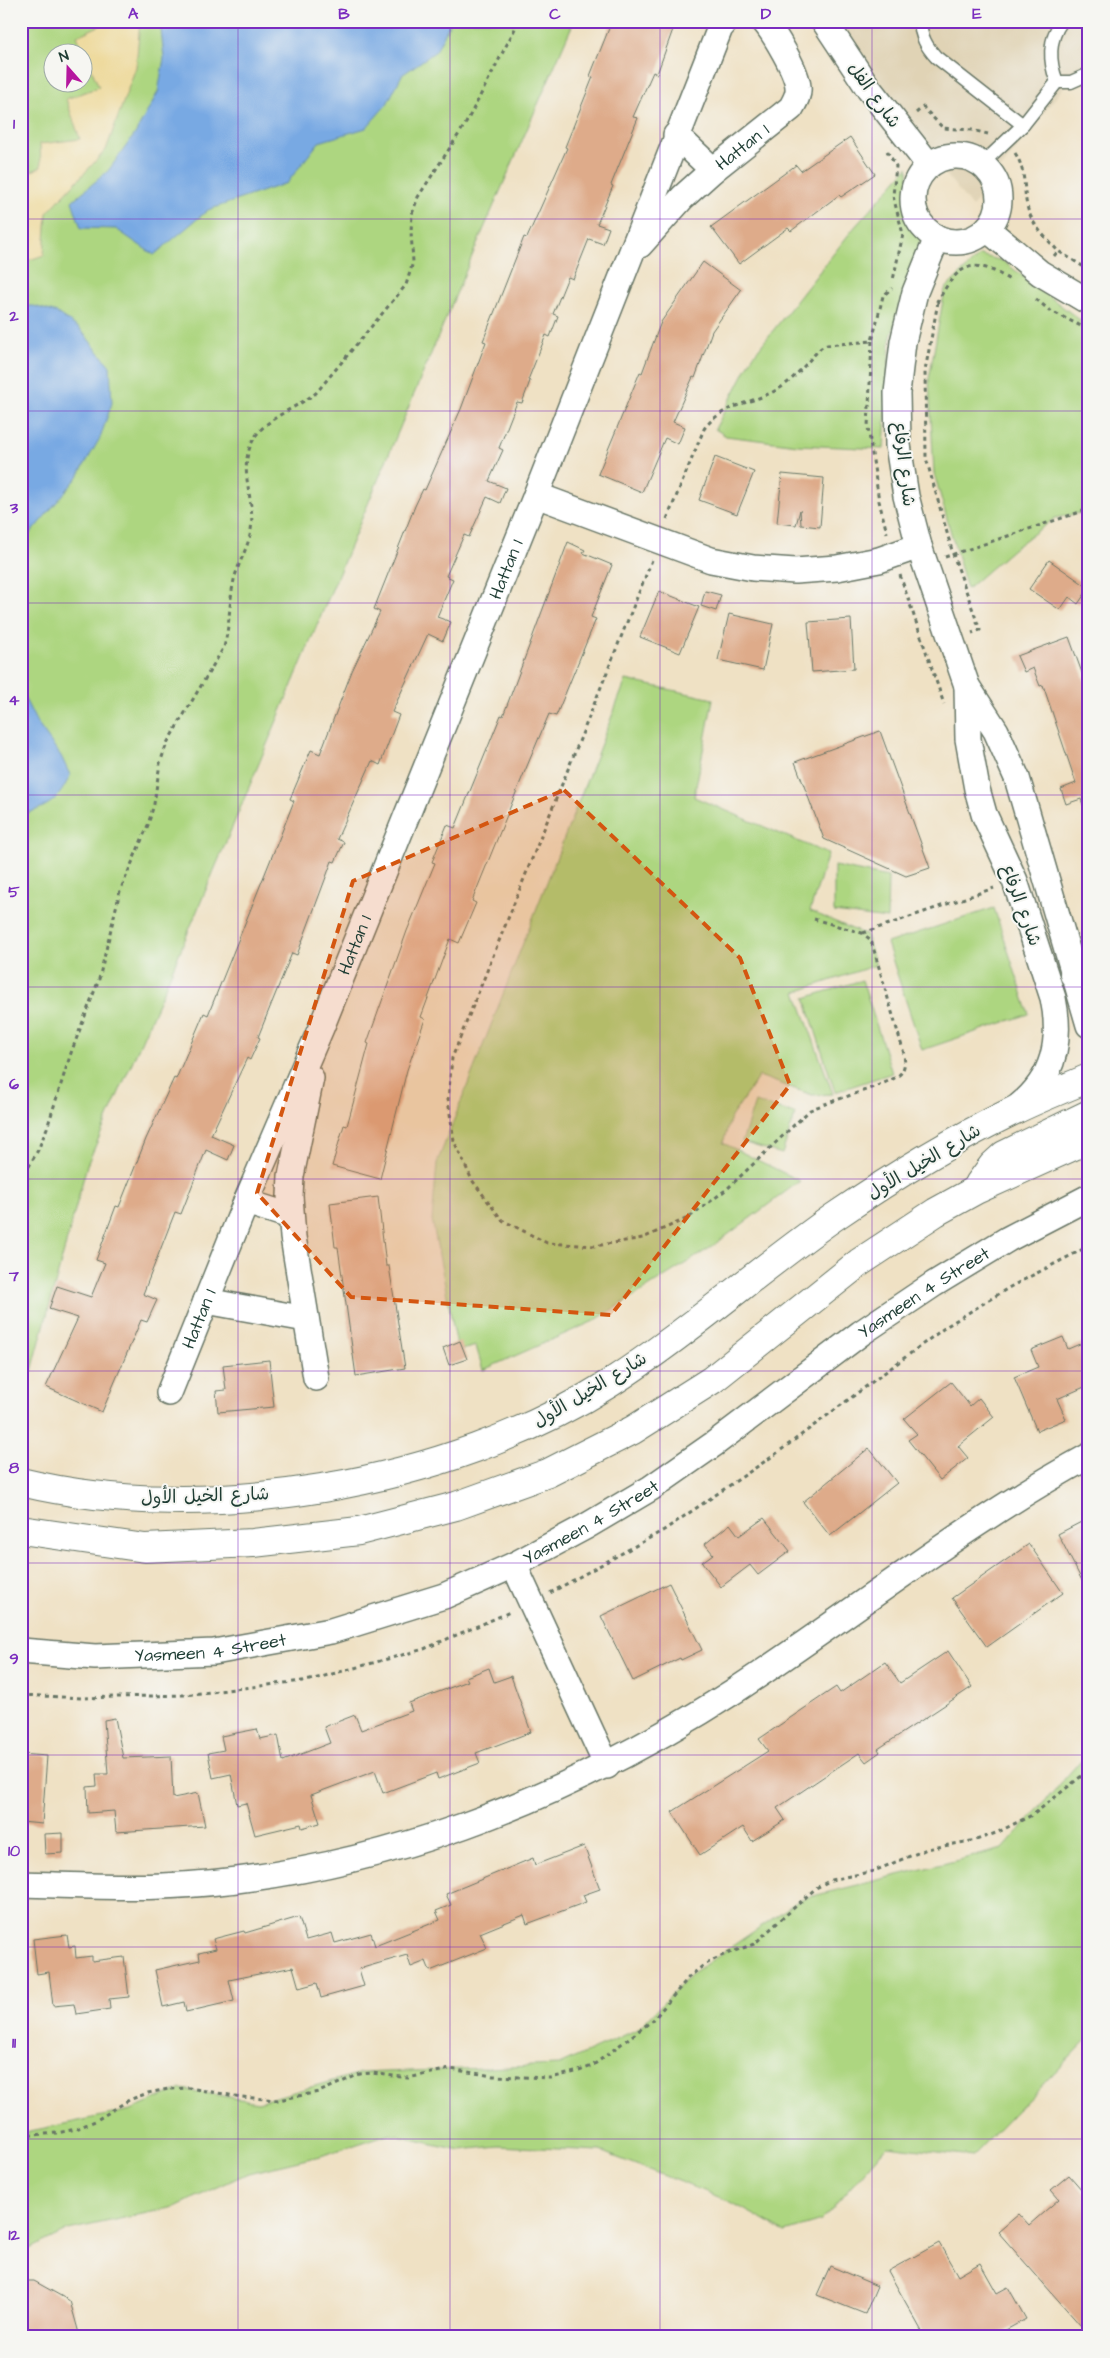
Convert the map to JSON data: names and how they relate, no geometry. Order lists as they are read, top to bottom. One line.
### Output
{"streets":{"main road":["شارع الخيل الأول"],"street":["شارع الفل","Hattan 1","شارع الرفاع","Yasmeen 4 Street"]},"crossings":[["شارع الفل","شارع الرفاع"],["شارع الرفاع","شارع الخيل الأول"]],"north":"top","grid":{"columns":["A","B","C","D","E"],"rows":["1","2","3","4","5","6","7","8","9","10","11","12"]}}
